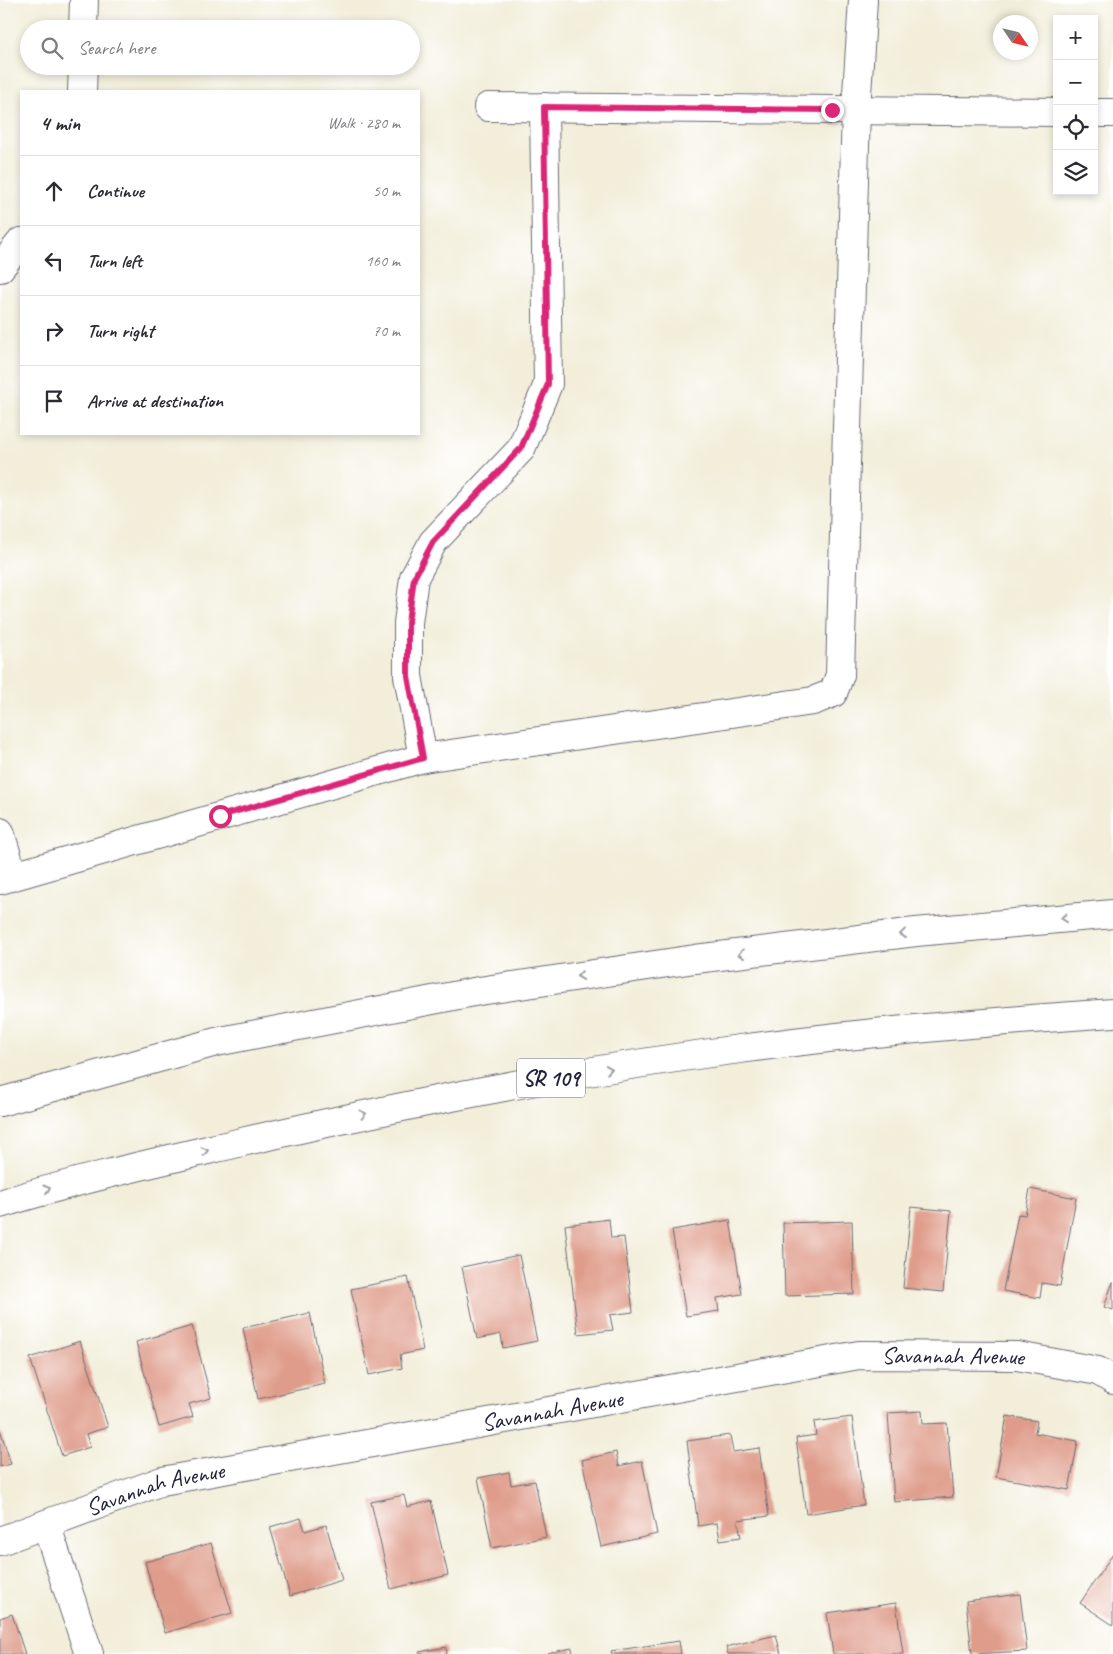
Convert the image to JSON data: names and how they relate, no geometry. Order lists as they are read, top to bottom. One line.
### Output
{"streets":{"main road":["SR 109","Savannah Avenue"]},"north":"bottom right","page":{"map_buttons":["+","−"],"search":"Search here","heading":["4 min","Walk · 280 m"],"list":[["Continue","50 m"],["Turn left","160 m"],["Turn right","70 m"],"Arrive at destination"]}}
